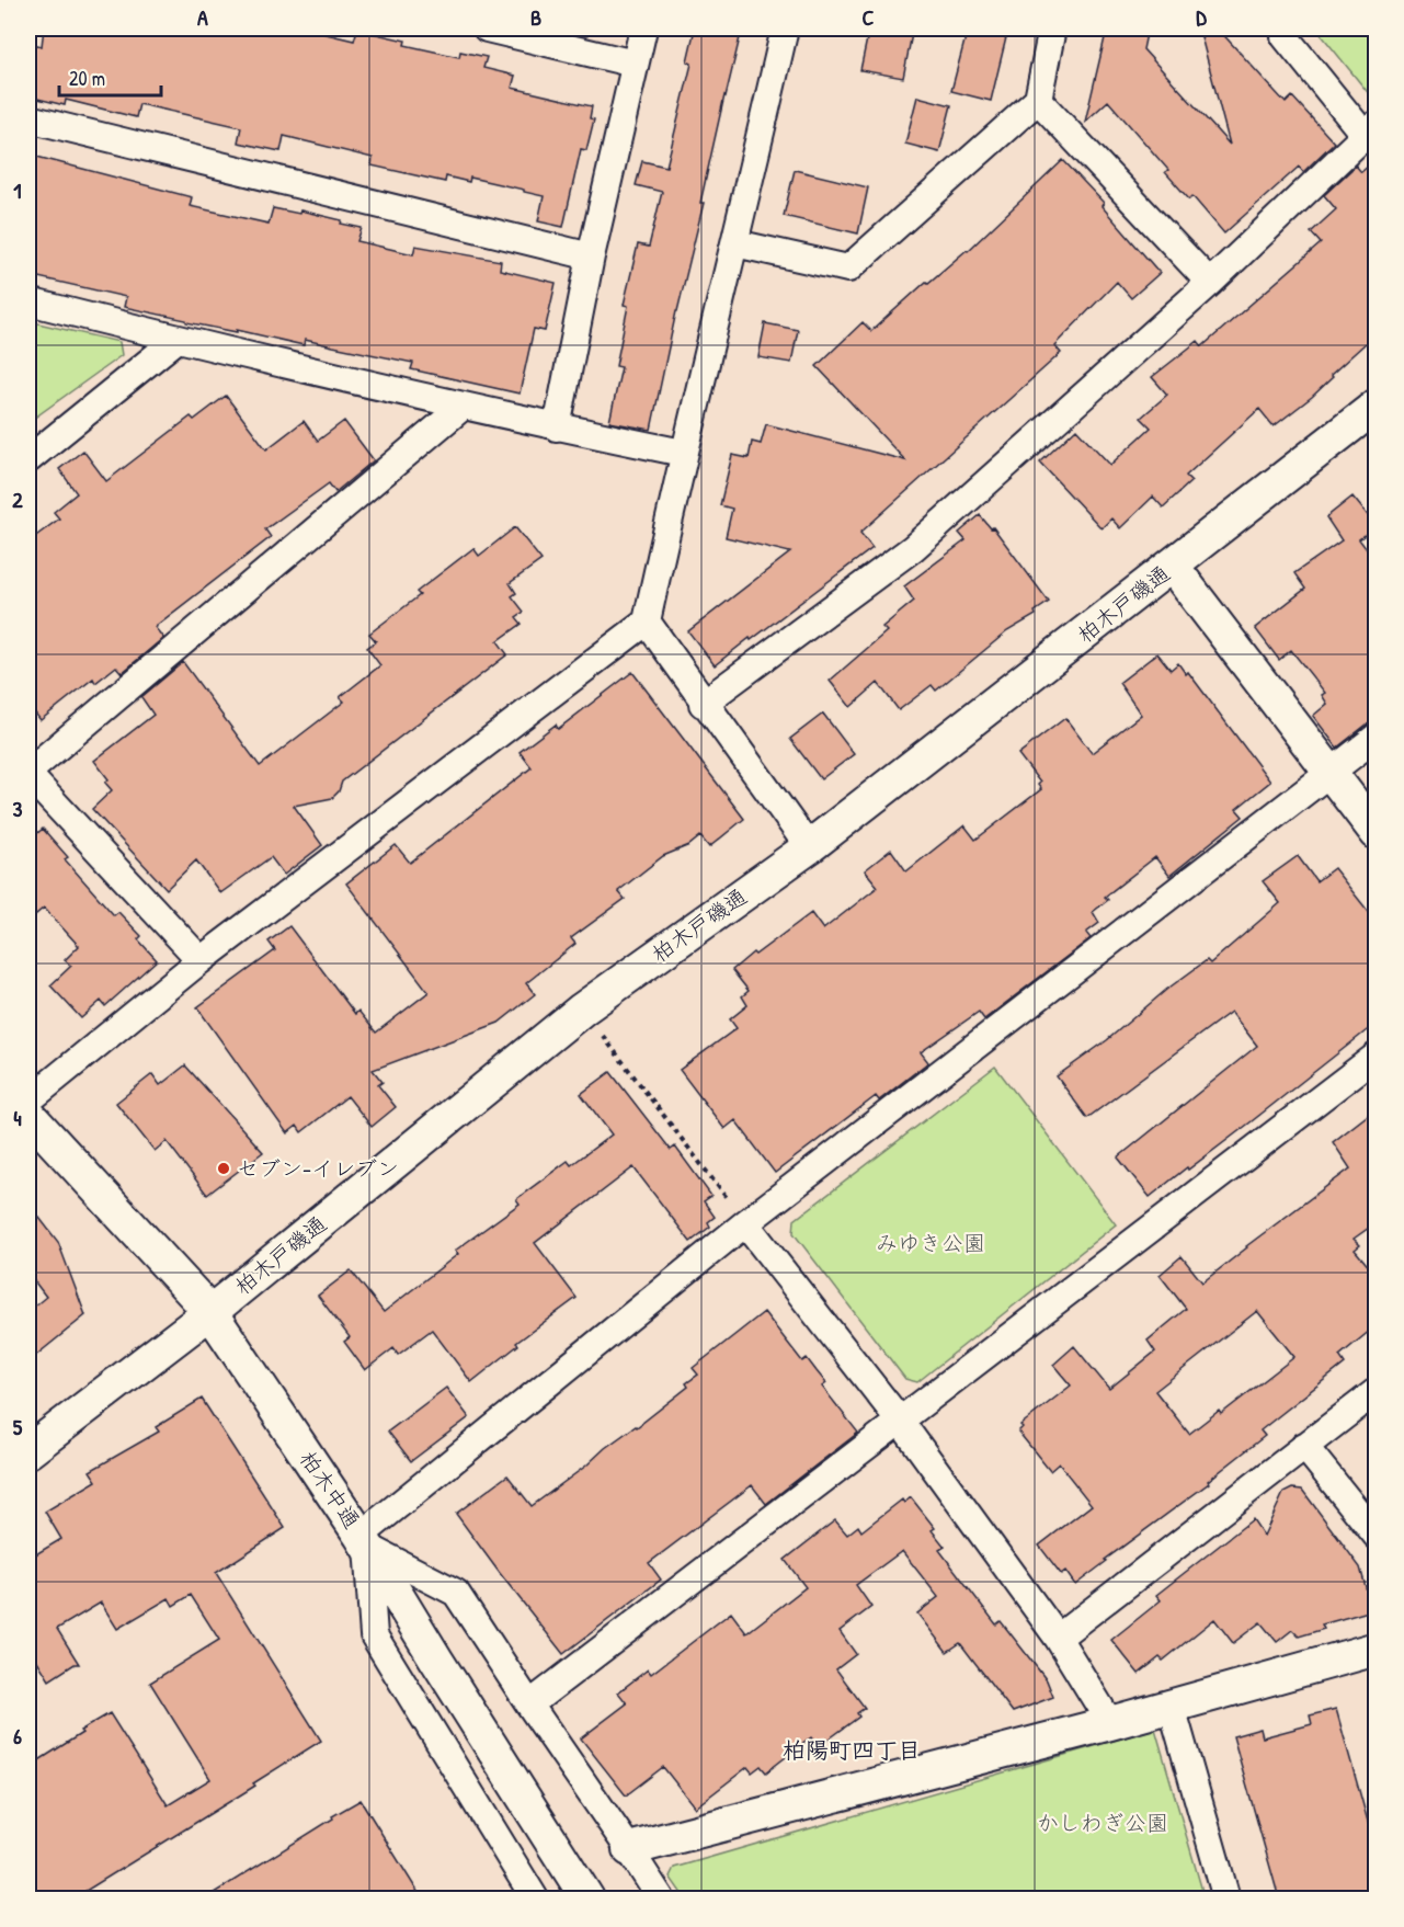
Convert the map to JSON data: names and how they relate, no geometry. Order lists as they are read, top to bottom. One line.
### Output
{"streets":{"street":["柏木戸磯通","柏木中通"]},"crossings":[["柏木戸磯通","柏木中通"]],"districts":["柏陽町四丁目"],"parks":["みゆき公園","かしわぎ公園"],"places":["セブン-イレブン"],"scale_bar":"20 m","grid":{"columns":["A","B","C","D"],"rows":["1","2","3","4","5","6"]}}
